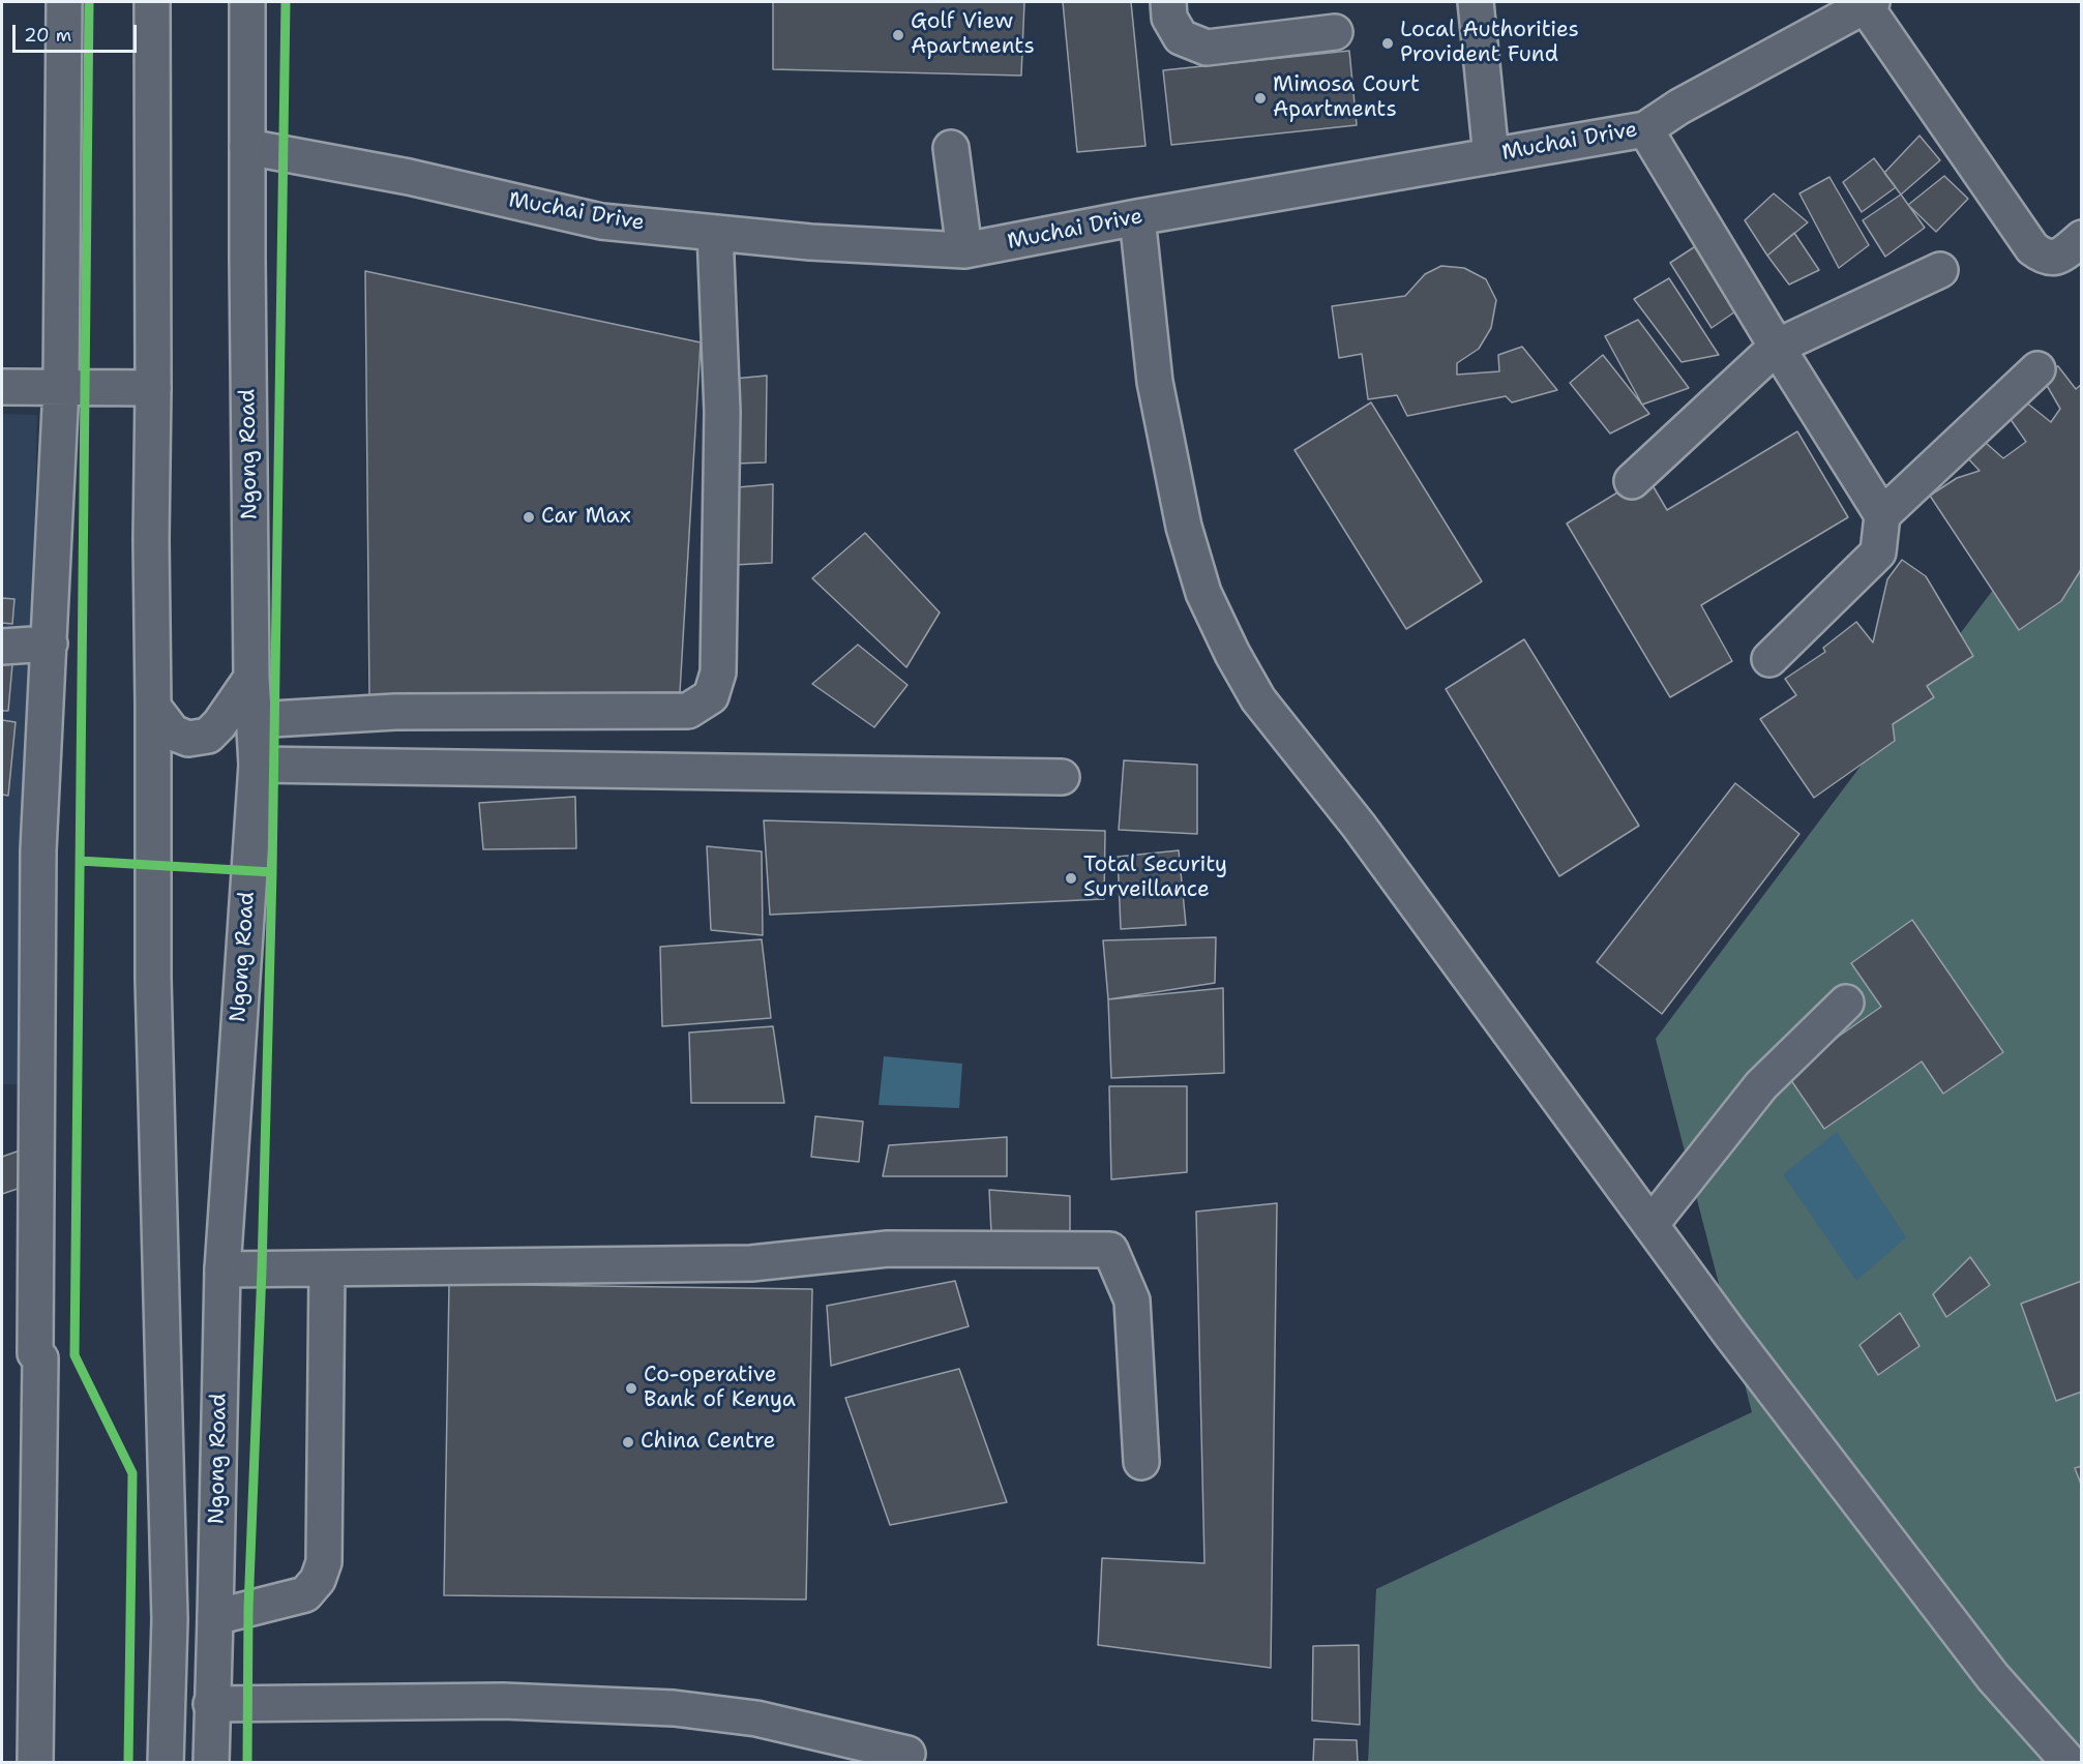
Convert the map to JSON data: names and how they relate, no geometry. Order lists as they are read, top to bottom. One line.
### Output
{"streets":{"main road":["Muchai Drive","Ngong Road"]},"crossings":[["Muchai Drive","Ngong Road"]],"places":["Golf View Apartments","Local Authorities Provident Fund","Mimosa Court Apartments","Car Max","Total Security Surveillance","Co-operative Bank of Kenya","China Centre"],"scale_bar":"20 m"}
